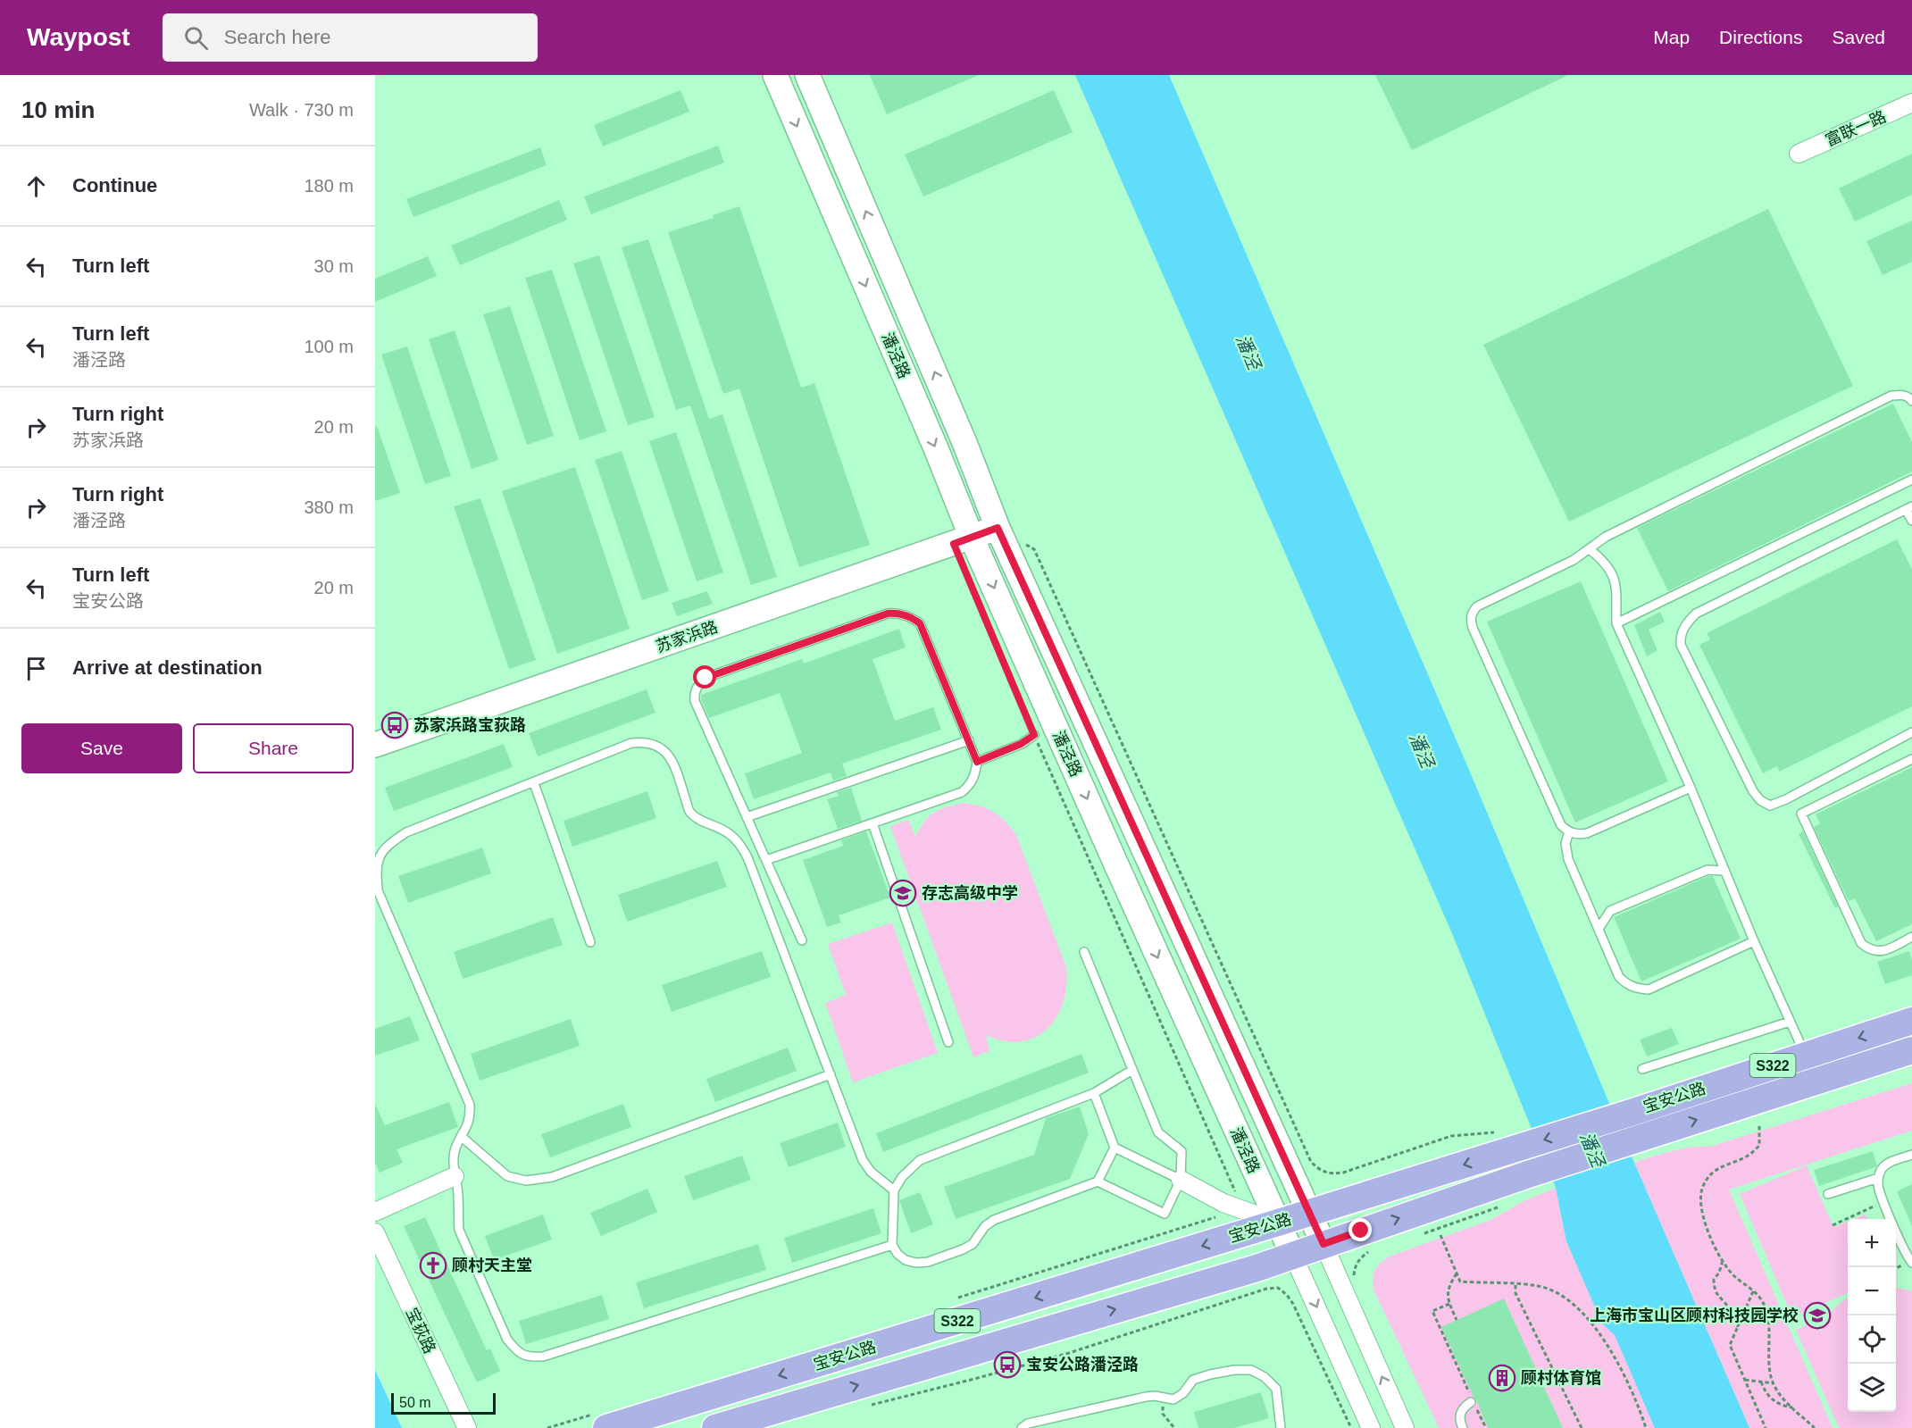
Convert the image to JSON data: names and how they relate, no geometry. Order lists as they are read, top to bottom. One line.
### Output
{"streets":{"main road":["潘泾路","苏家浜路","S322","宝安公路"],"street":["富联一路","宝荻路"]},"crossings":[["潘泾路","苏家浜路"],["潘泾路","宝安公路"]],"water":["潘泾"],"places":{"bus stop":["苏家浜路宝荻路","宝安公路潘泾路"],"school or university":["存志高级中学","上海市宝山区顾村科技园学校"],"church":["顾村天主堂"],"building":["顾村体育馆"]},"scale_bar":"50 m","page":{"header":"Waypost","search":"Search here","nav":["Map","Directions","Saved"],"heading":["10 min","Walk · 730 m"],"list":[["Continue","180 m"],["Turn left","30 m"],["Turn left","潘泾路","100 m"],["Turn right","苏家浜路","20 m"],["Turn right","潘泾路","380 m"],["Turn left","宝安公路","20 m"],"Arrive at destination"],"buttons":["Save","Share"],"map_buttons":["+","−"],"scale":"50 m"}}
